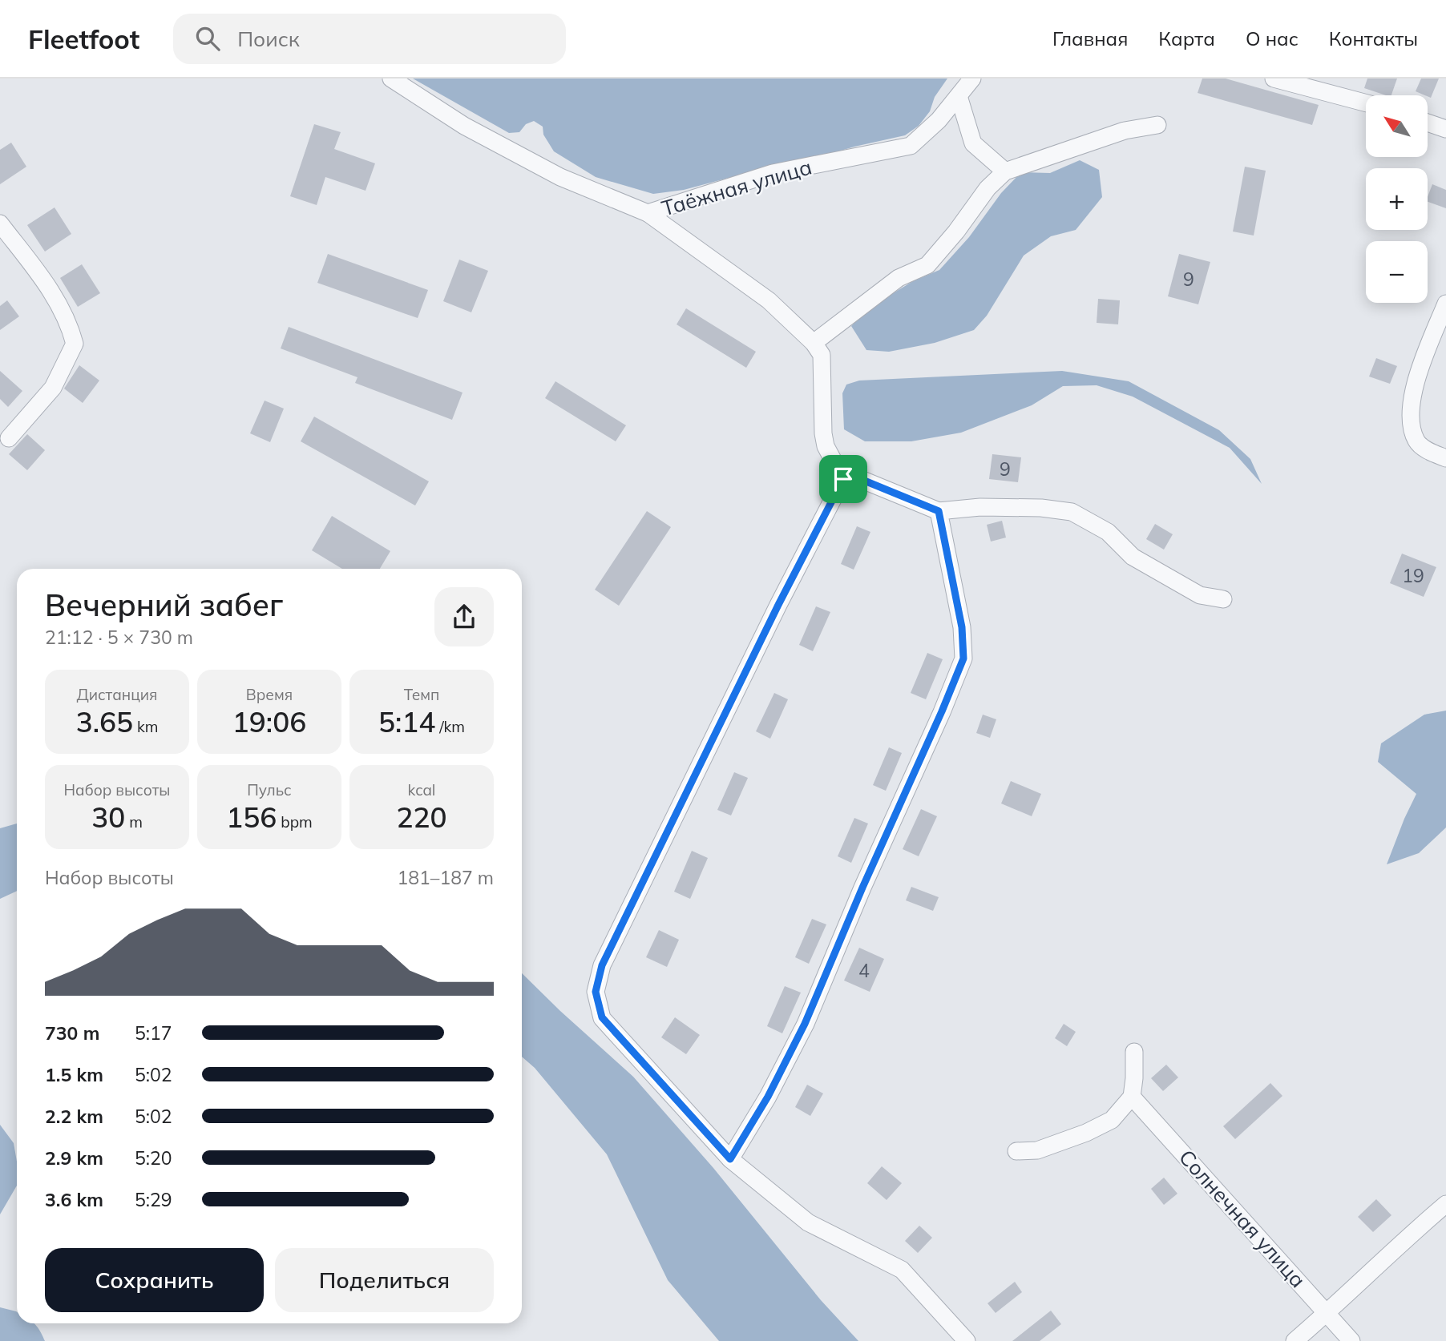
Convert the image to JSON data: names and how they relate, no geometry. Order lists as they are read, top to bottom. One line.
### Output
{"streets":{"street":["Таёжная улица","Солнечная улица"]},"house_numbers":["9","9","19","4"],"north":"top left","page":{"header":"Fleetfoot","search":"Поиск","nav":["Главная","Карта","О нас","Контакты"],"map_buttons":["+","−"],"heading":["Вечерний забег","21:12 · 5 × 730 m"],"stats":[["Дистанция","3.65 km"],["Время","19:06"],["Темп","5:14 /km"],["Набор высоты","30 m"],["Пульс","156 bpm"],["kcal","220"]],"chart":["Набор высоты","181–187 m"],"list":[{"name":"730 m","note":"5:17"},{"name":"1.5 km","note":"5:02"},{"name":"2.2 km","note":"5:02"},{"name":"2.9 km","note":"5:20"},{"name":"3.6 km","note":"5:29"}],"buttons":["Сохранить","Поделиться"]}}
